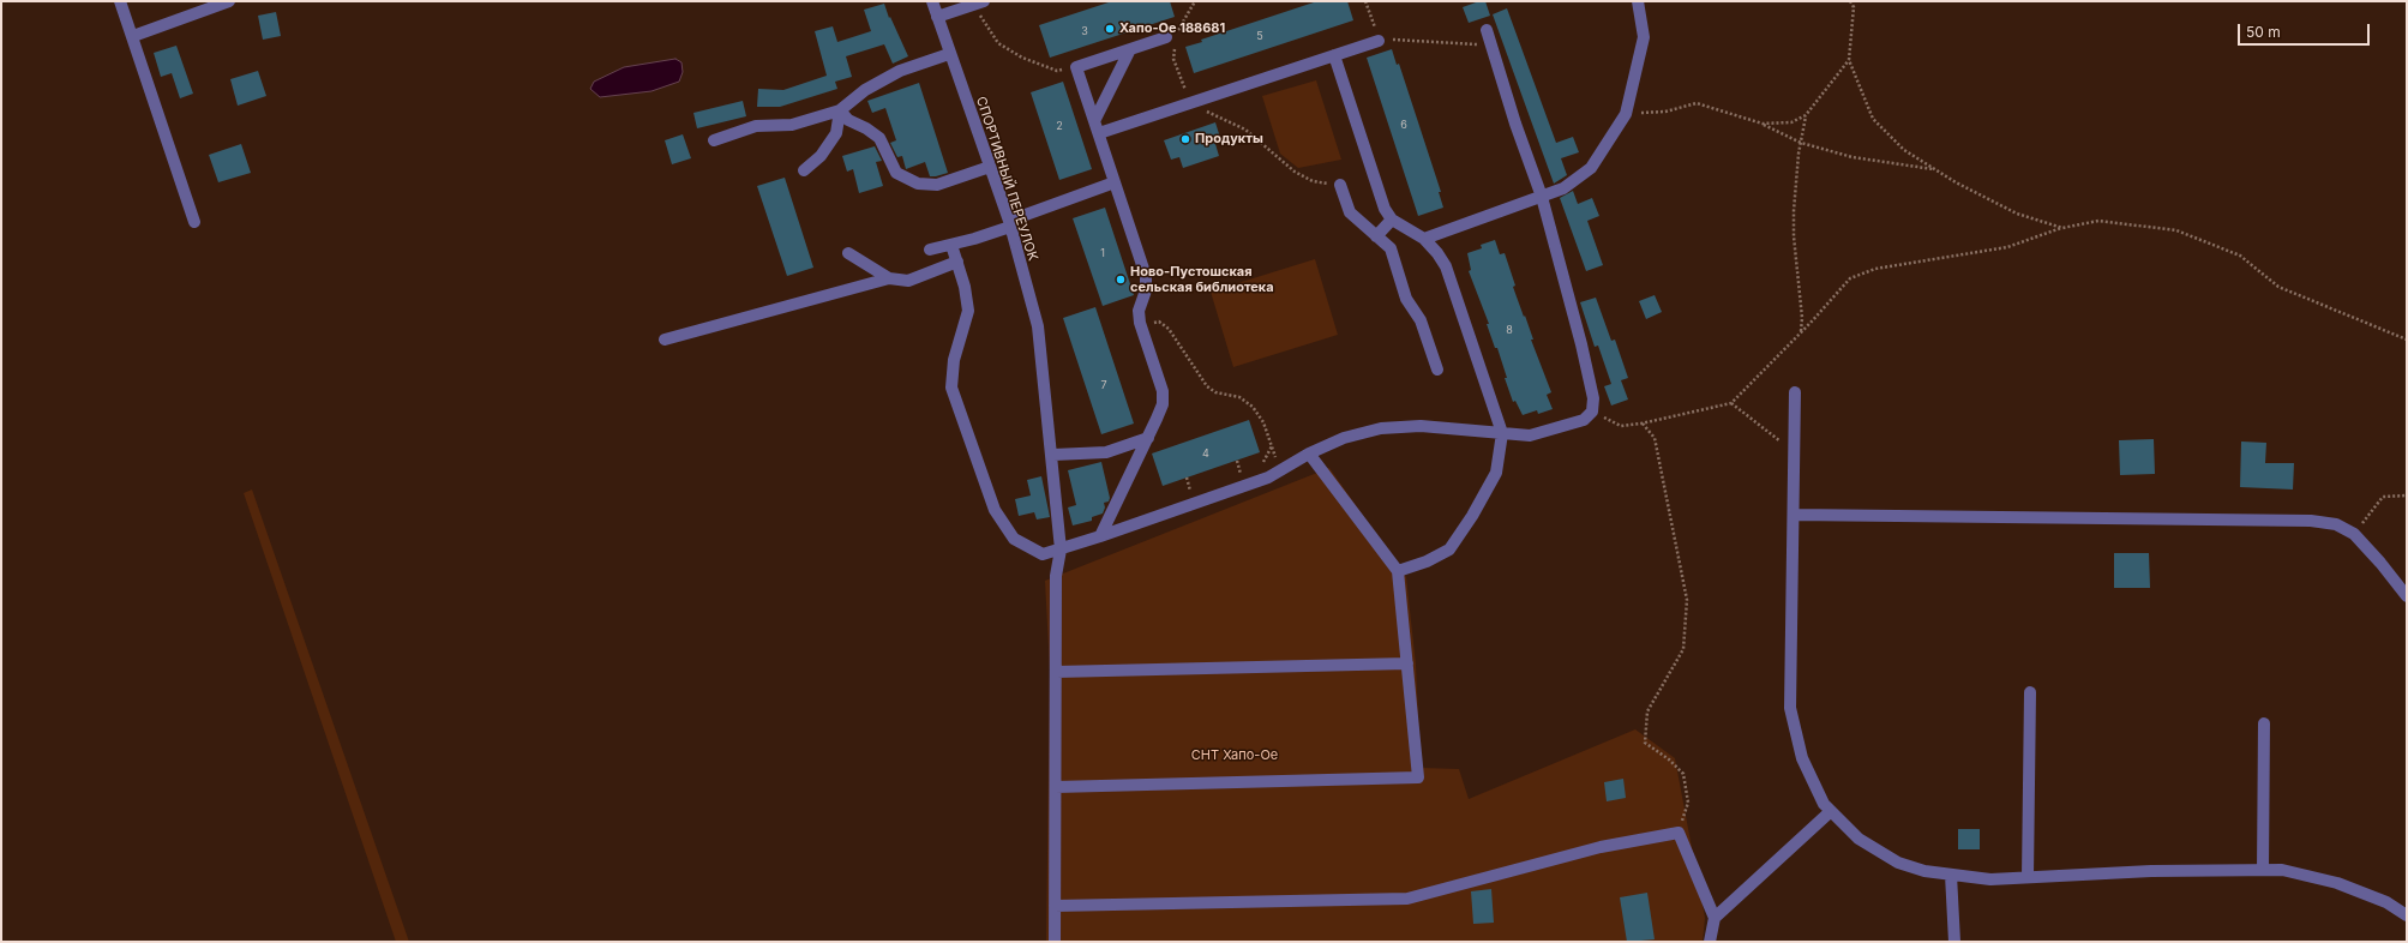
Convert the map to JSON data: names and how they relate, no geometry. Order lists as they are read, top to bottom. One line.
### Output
{"streets":{"street":["СПОРТИВНЫЙ ПЕРЕУЛОК"]},"parks":["СНТ Хапо-Ое"],"places":["Хапо-Ое 188681","Продукты","Ново-Пустошская сельская библиотека"],"house_numbers":["3","5","6","2","1","8","7","4"],"scale_bar":"50 m"}
